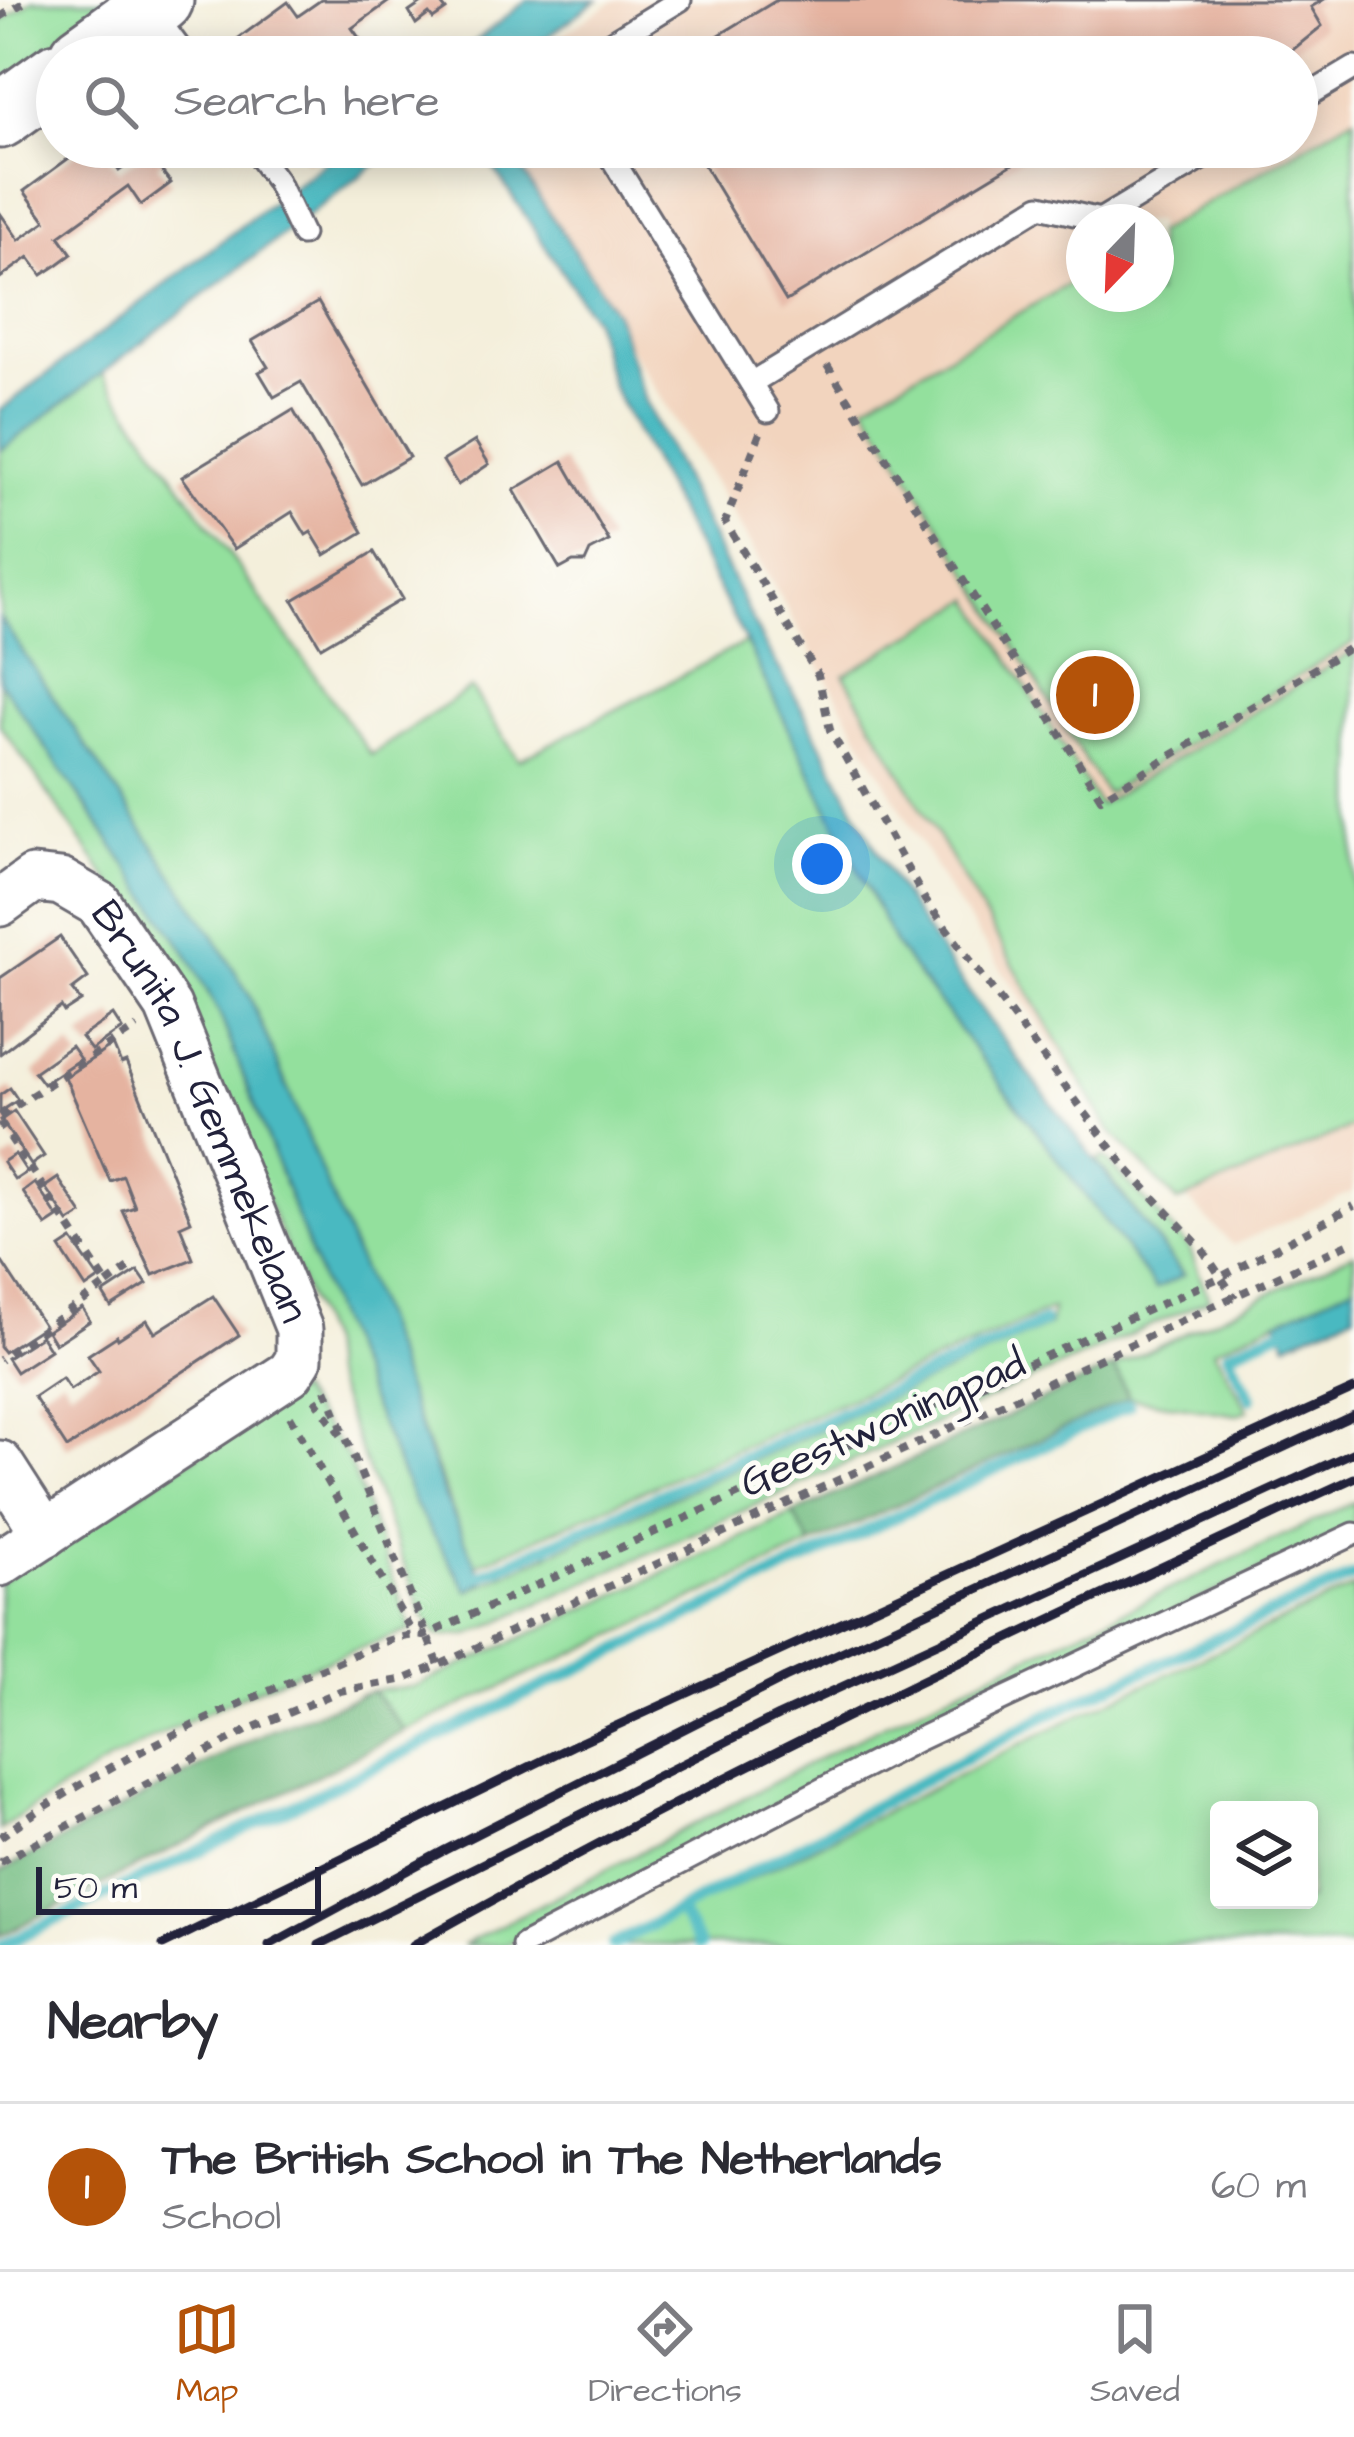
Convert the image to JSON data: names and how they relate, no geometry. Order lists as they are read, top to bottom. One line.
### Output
{"streets":{"street":["Brunita J. Gemmekelaan"],"path":["Geestwoningpad"]},"scale_bar":"50 m","north":"bottom left","page":{"search":"Search here","pins":"1","scale":"50 m","heading":"Nearby","list":[{"mark":"1","name":"The British School in The Netherlands","note":"School","value":"60 m"}],"nav":["Map","Directions","Saved"]}}
